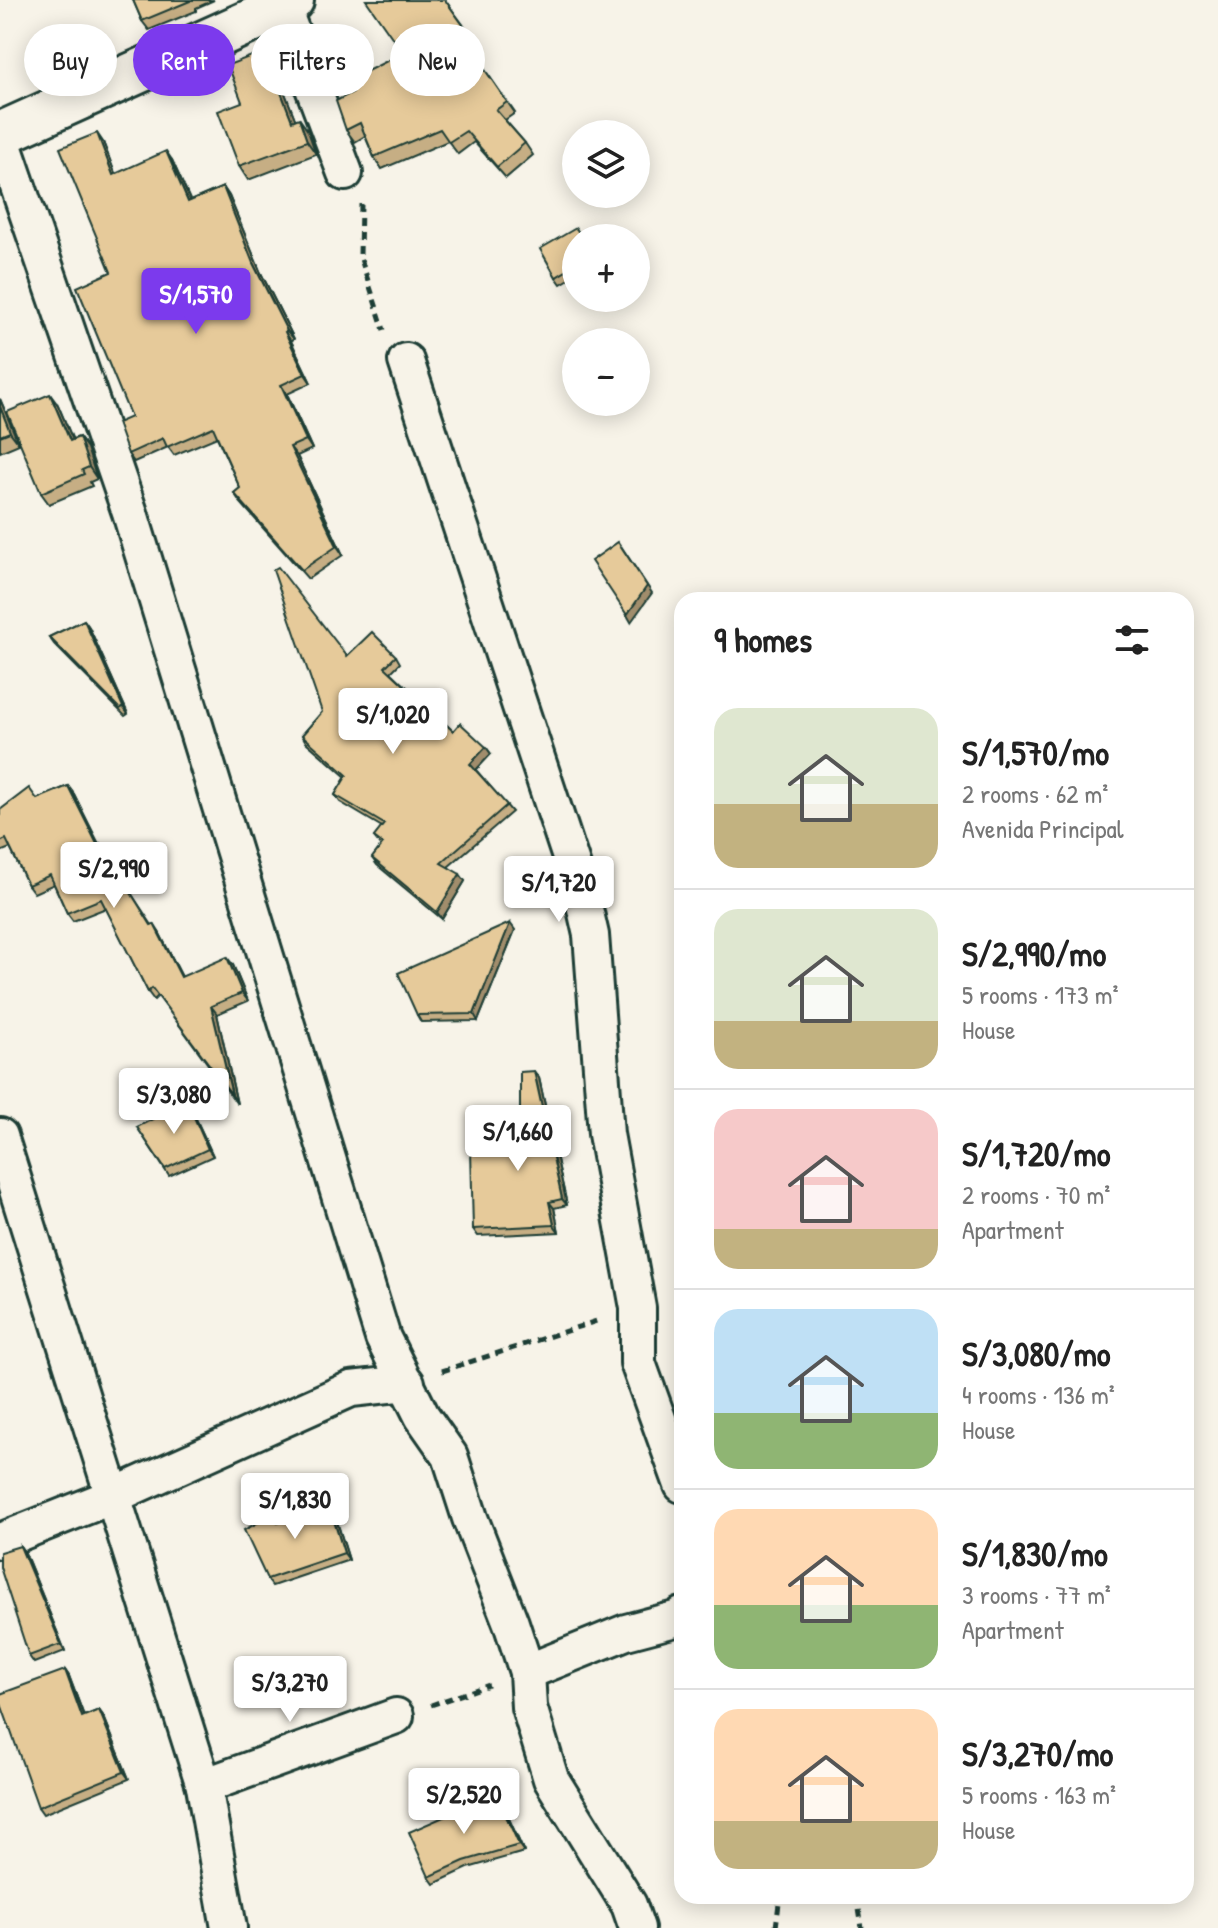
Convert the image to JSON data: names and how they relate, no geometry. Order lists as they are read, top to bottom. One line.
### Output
{"page":{"chip":["Buy","Rent","Filters","New"],"map_buttons":["+","−"],"price":["S/1,570","S/1,020","S/2,990","S/1,720","S/3,080","S/1,660","S/1,830","S/3,270","S/2,520"],"heading":"9 homes","list":[{"name":"S/1,570/mo","note":"2 rooms · 62 m² · Avenida Principal"},{"name":"S/2,990/mo","note":"5 rooms · 173 m² · House"},{"name":"S/1,720/mo","note":"2 rooms · 70 m² · Apartment"},{"name":"S/3,080/mo","note":"4 rooms · 136 m² · House"},{"name":"S/1,830/mo","note":"3 rooms · 77 m² · Apartment"},{"name":"S/3,270/mo","note":"5 rooms · 163 m² · House"}]}}
